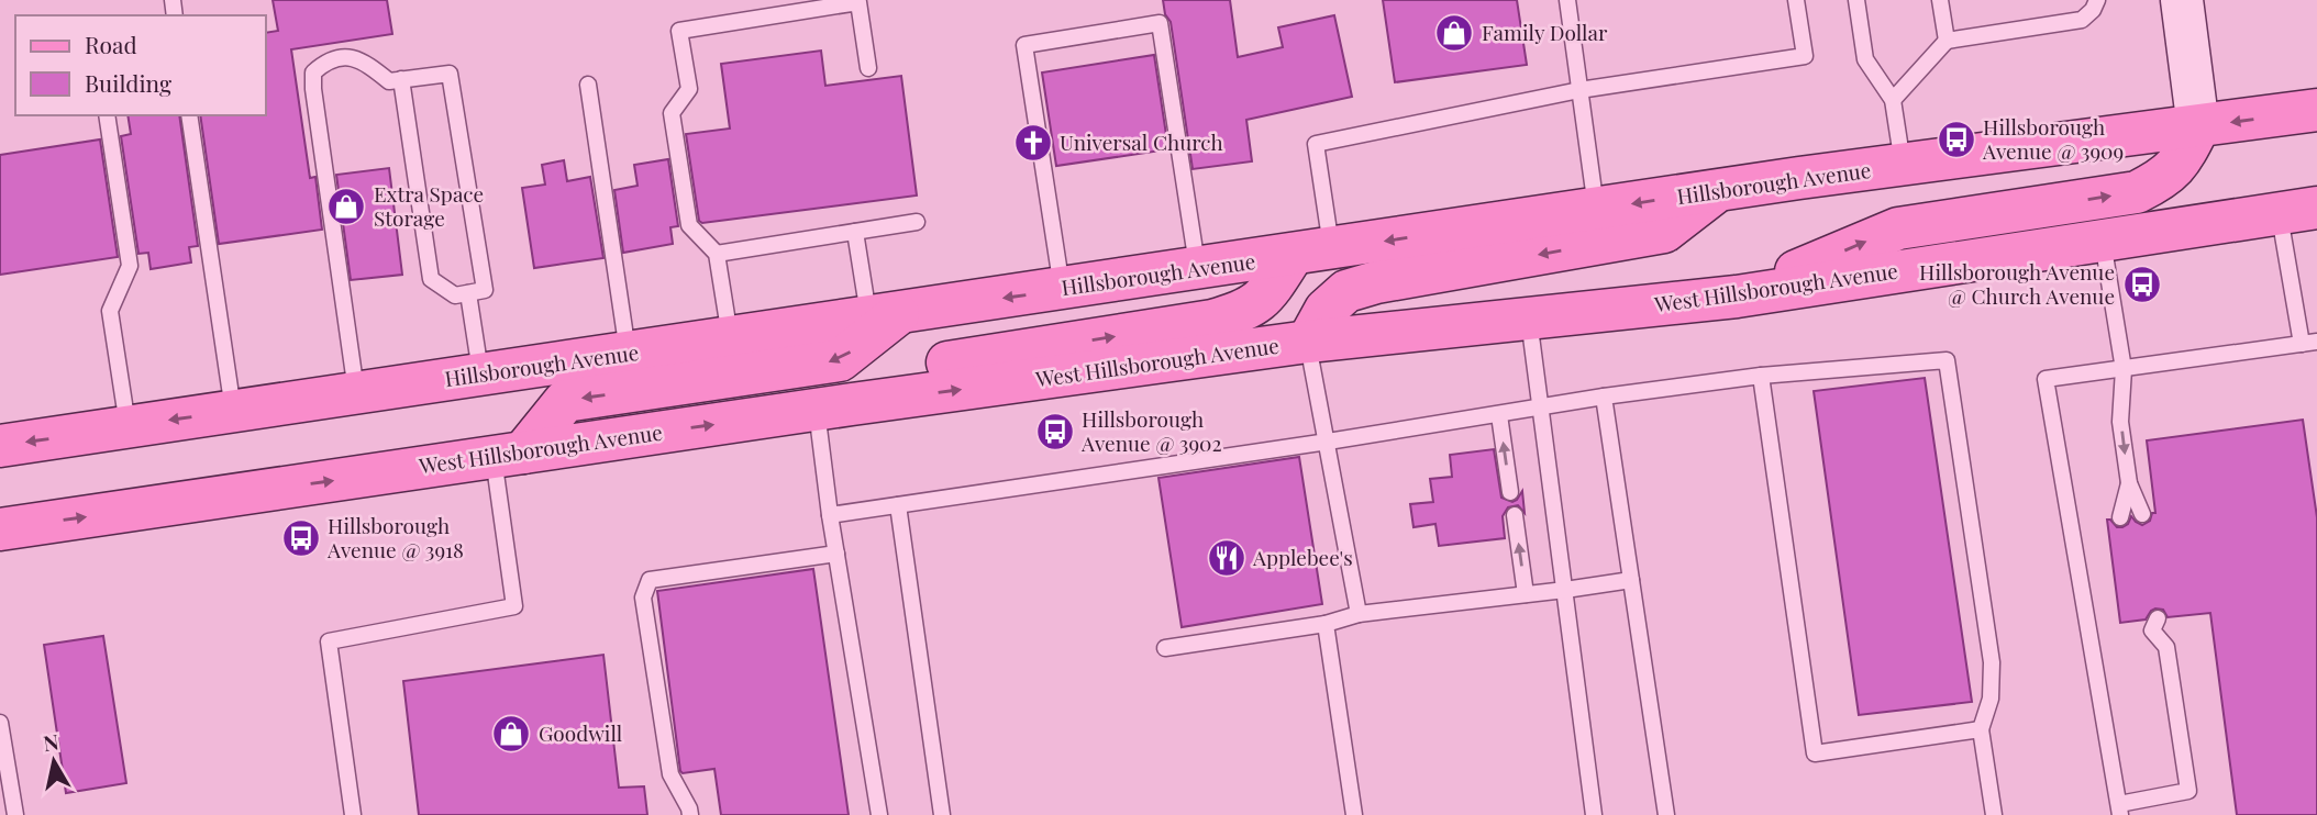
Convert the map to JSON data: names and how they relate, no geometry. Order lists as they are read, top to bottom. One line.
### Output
{"streets":{"main road":["Hillsborough Avenue","West Hillsborough Avenue"]},"places":{"shop":["Family Dollar","Extra Space Storage","Goodwill"],"bus stop":["Hillsborough Avenue @ 3909","Hillsborough Avenue @ Church Avenue","Hillsborough Avenue @ 3902","Hillsborough Avenue @ 3918"],"church":["Universal Church"],"restaurant":["Applebee's"]},"legend":["Road","Building"],"north":"top"}
